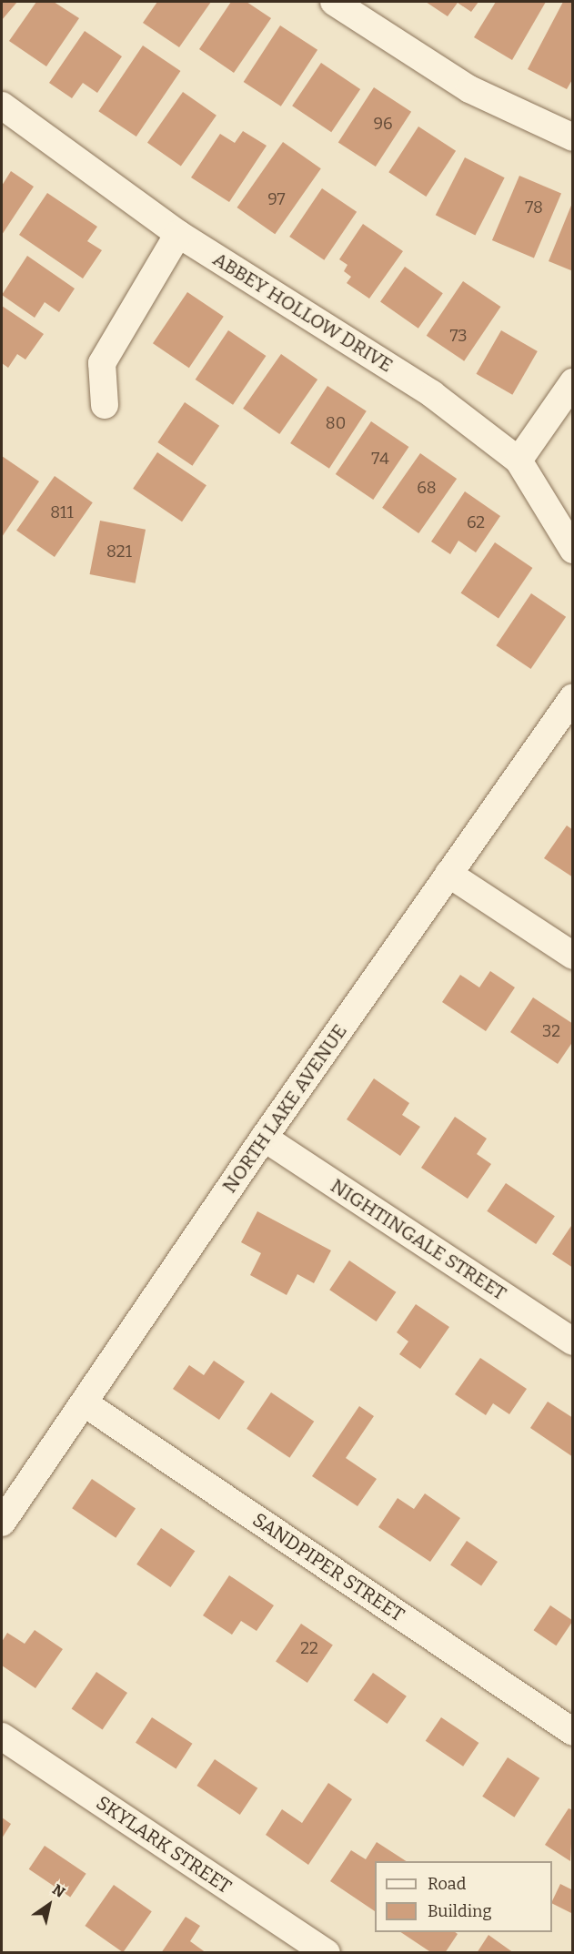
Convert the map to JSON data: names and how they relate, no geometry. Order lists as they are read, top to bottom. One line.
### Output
{"streets":{"street":["ABBEY HOLLOW DRIVE","NORTH LAKE AVENUE","NIGHTINGALE STREET","SANDPIPER STREET","SKYLARK STREET"]},"crossings":[["NORTH LAKE AVENUE","NIGHTINGALE STREET"],["NORTH LAKE AVENUE","SANDPIPER STREET"]],"house_numbers":["96","97","78","73","80","74","68","811","62","821","32","22"],"legend":["Road","Building"],"north":"top right"}
